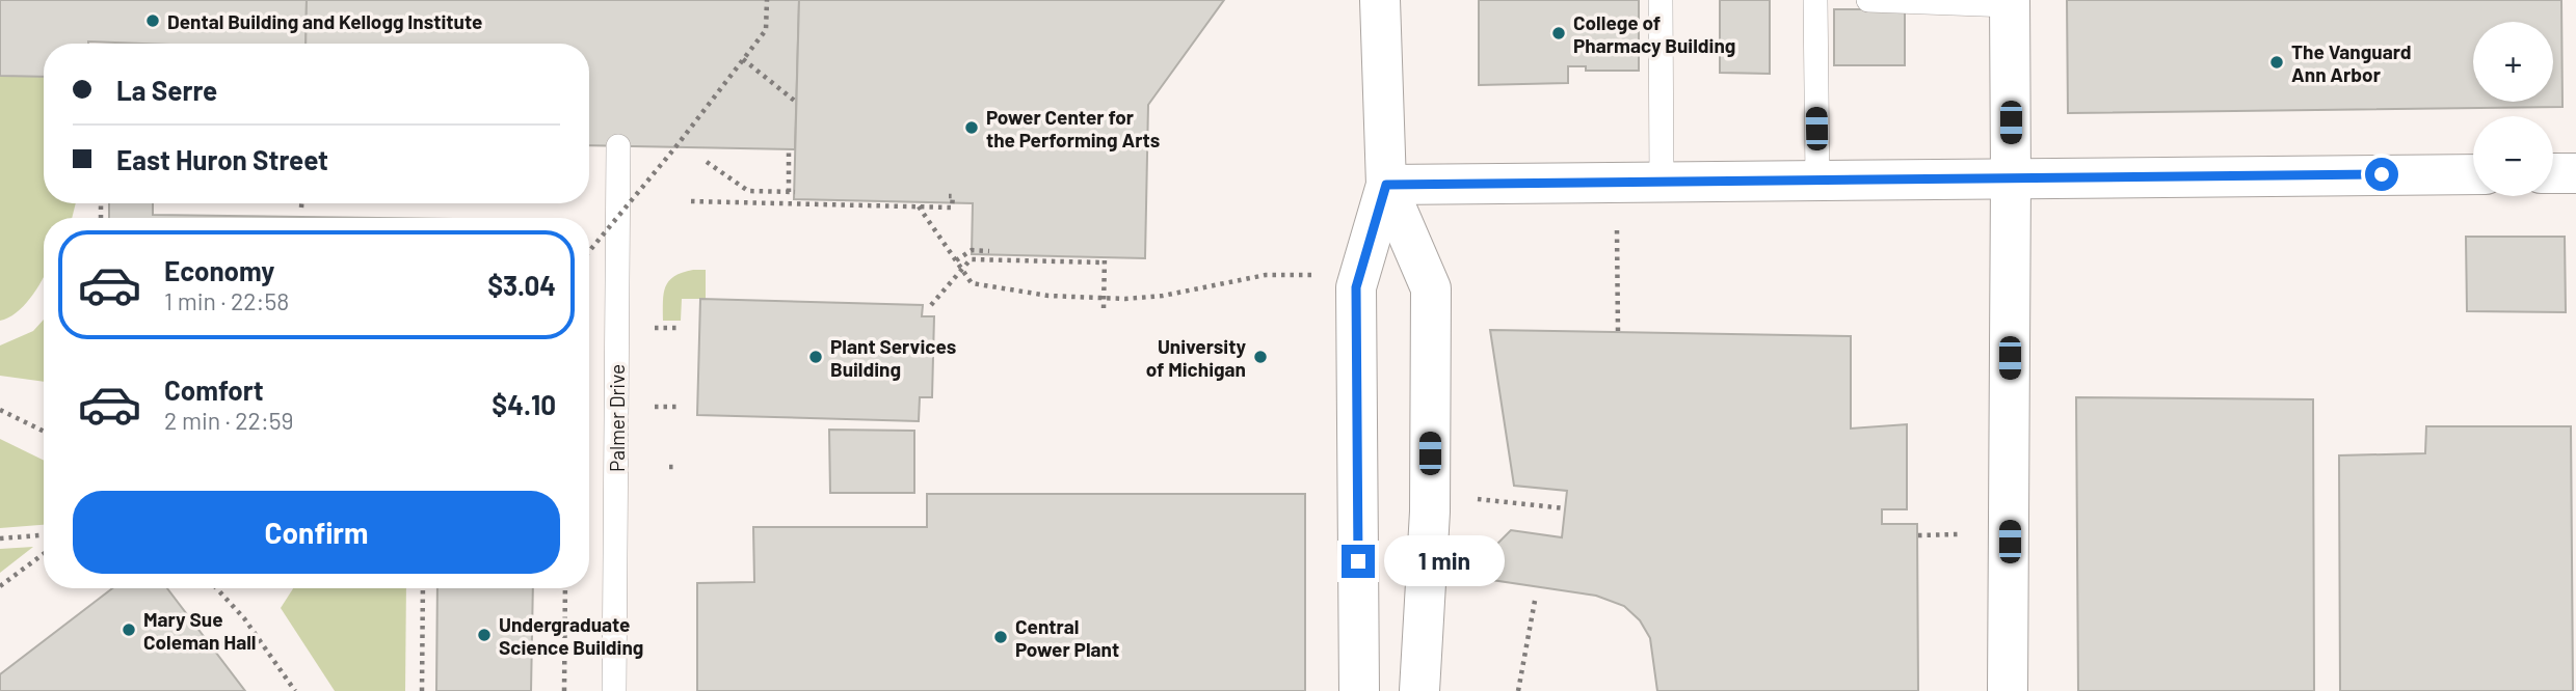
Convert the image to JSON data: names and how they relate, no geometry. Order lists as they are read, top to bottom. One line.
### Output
{"streets":{"lane":["Palmer Drive"]},"places":["Dental Building and Kellogg Institute","College of Pharmacy Building","The Vanguard Ann Arbor","Power Center for the Performing Arts","Plant Services Building","University of Michigan","Mary Sue Coleman Hall","Undergraduate Science Building","Central Power Plant"],"page":{"map_buttons":["+","−"],"banner":["La Serre","East Huron Street"],"list":[{"name":"Economy","note":"1 min · 22:58","value":"$3.04"},{"name":"Comfort","note":"2 min · 22:59","value":"$4.10"}],"buttons":"Confirm","bubble":"1 min"}}
